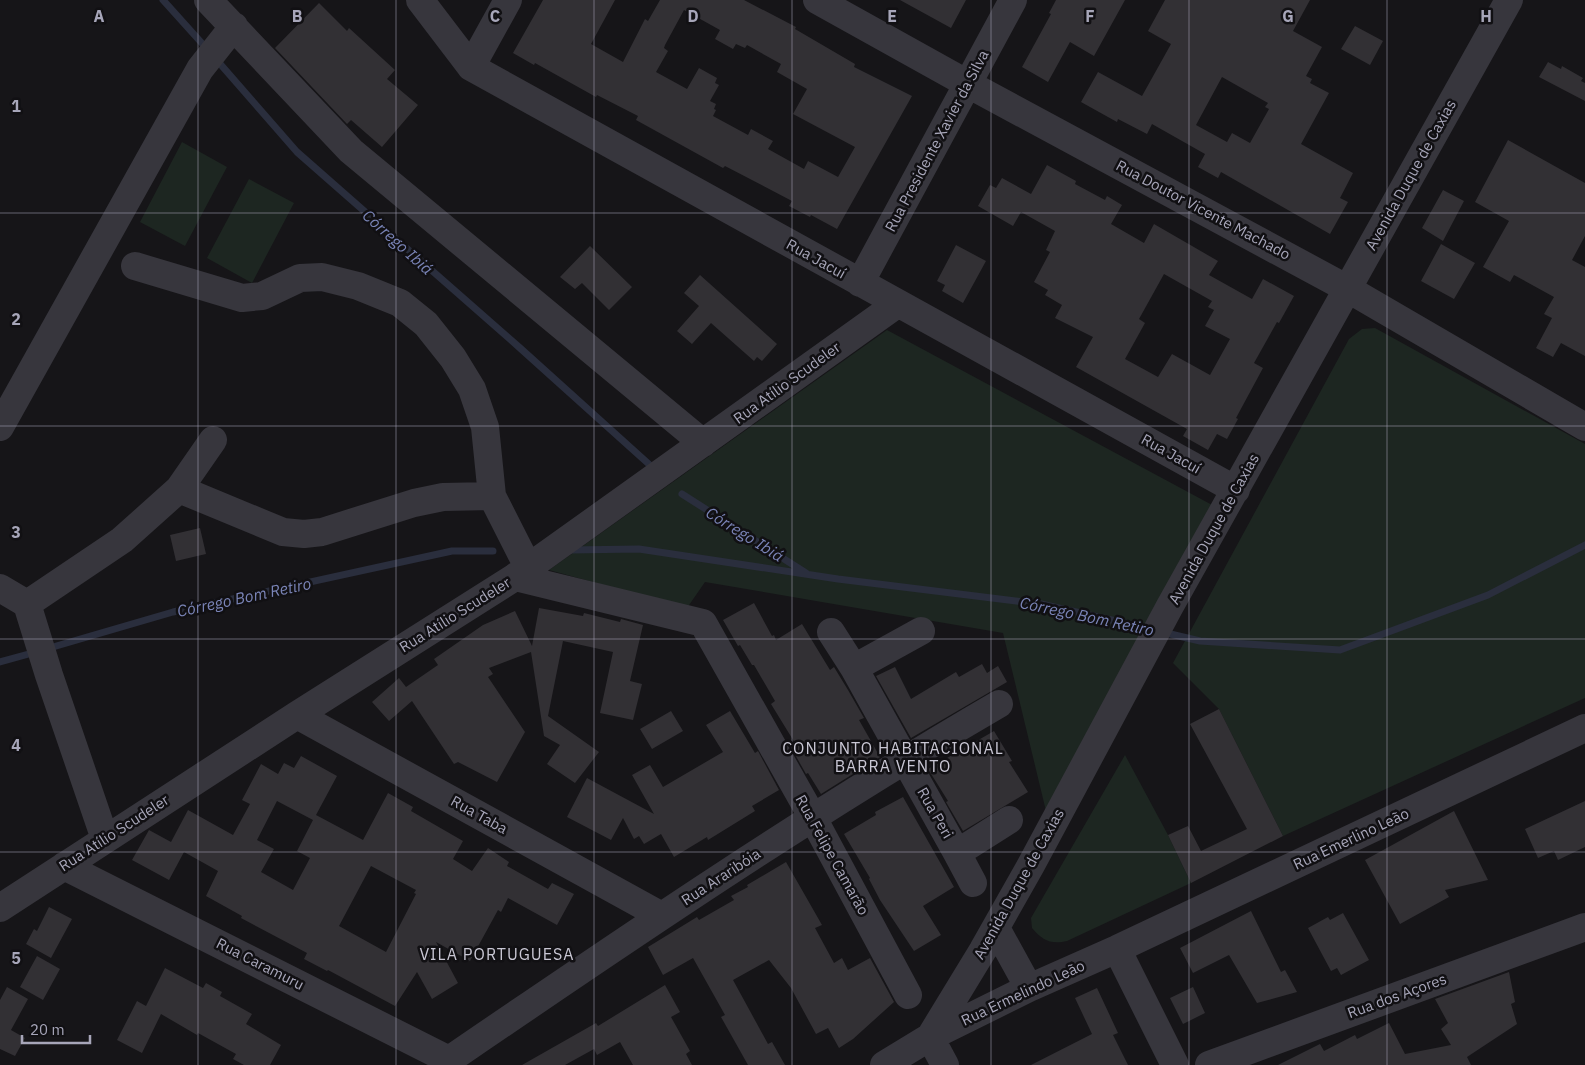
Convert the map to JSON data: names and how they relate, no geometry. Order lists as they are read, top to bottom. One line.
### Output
{"streets":{"street":["Rua Presidente Xavier da Silva","Avenida Duque de Caxias","Rua Doutor Vicente Machado","Rua Jacuí","Rua Atílio Scudeler","Rua Peri","Rua Taba","Rua Emerlino Leão","Rua Felipe Camarão","Rua Araribóia","Rua Caramuru","Rua Ermelindo Leão","Rua dos Açores"]},"crossings":[["Rua Presidente Xavier da Silva","Rua Doutor Vicente Machado"],["Rua Presidente Xavier da Silva","Rua Jacuí"],["Avenida Duque de Caxias","Rua Doutor Vicente Machado"],["Avenida Duque de Caxias","Rua Jacuí"],["Avenida Duque de Caxias","Rua Ermelindo Leão"],["Rua Jacuí","Rua Atílio Scudeler"],["Rua Atílio Scudeler","Rua Taba"],["Rua Atílio Scudeler","Rua Felipe Camarão"],["Rua Atílio Scudeler","Rua Caramuru"],["Rua Peri","Rua Araribóia"],["Rua Taba","Rua Araribóia"],["Rua Emerlino Leão","Rua Ermelindo Leão"],["Rua Felipe Camarão","Rua Araribóia"],["Rua Araribóia","Rua Caramuru"]],"districts":["CONJUNTO HABITACIONAL BARRA VENTO","VILA PORTUGUESA"],"water":["Córrego Ibiá","Córrego Bom Retiro"],"scale_bar":"20 m","grid":{"columns":["A","B","C","D","E","F","G","H"],"rows":["1","2","3","4","5"]}}
